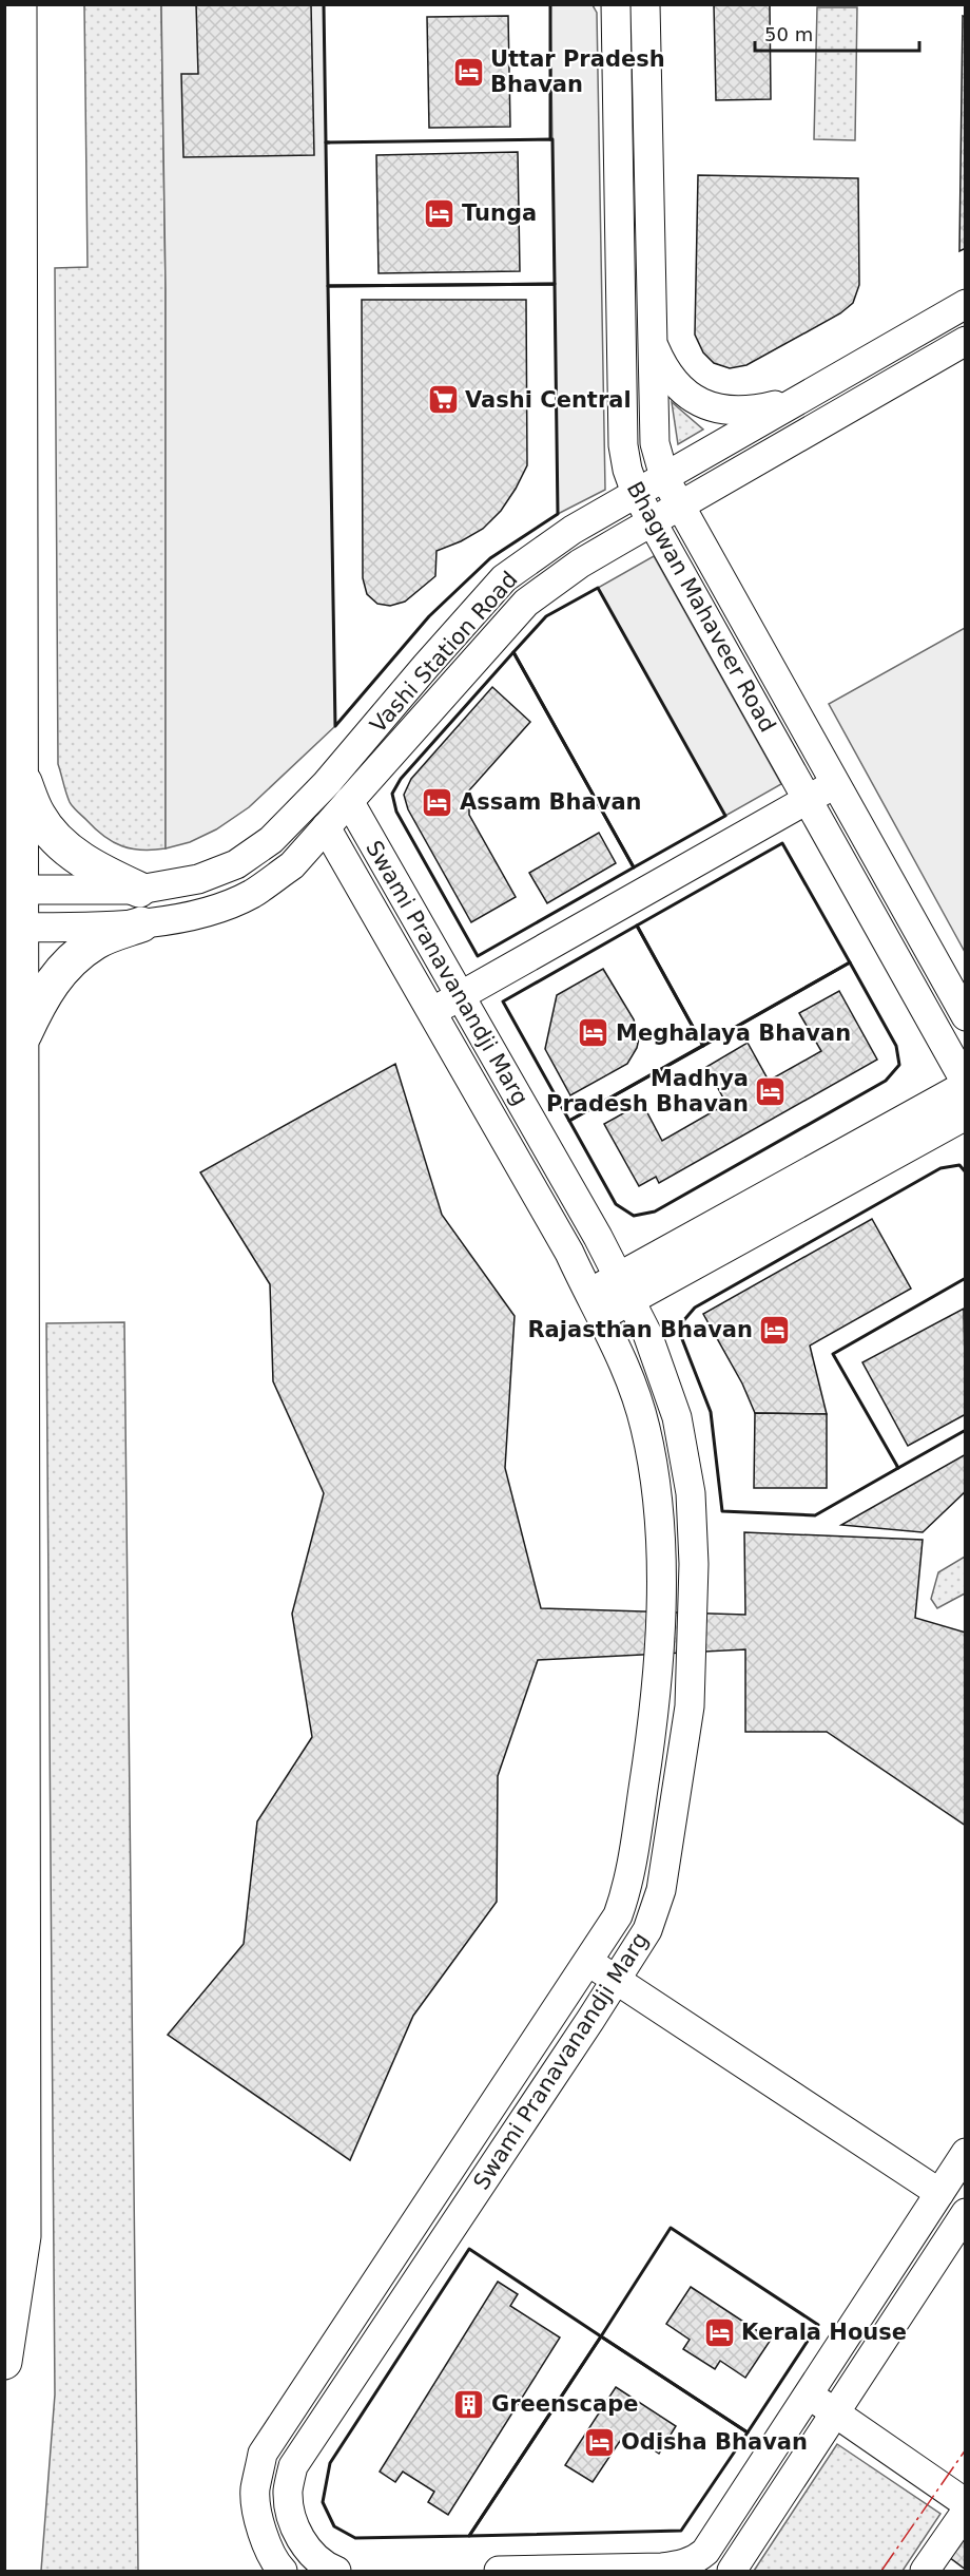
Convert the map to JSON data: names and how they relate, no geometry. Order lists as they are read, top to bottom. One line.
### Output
{"streets":{"street":["Bhagwan Mahaveer Road","Vashi Station Road","Swami Pranavanandji Marg"]},"crossings":[["Bhagwan Mahaveer Road","Vashi Station Road"],["Vashi Station Road","Swami Pranavanandji Marg"]],"places":{"hotel":["Uttar Pradesh Bhavan","Tunga","Assam Bhavan","Meghalaya Bhavan","Madhya Pradesh Bhavan","Rajasthan Bhavan","Kerala House","Odisha Bhavan"],"supermarket":["Vashi Central"],"building":["Greenscape"]},"scale_bar":"50 m"}
